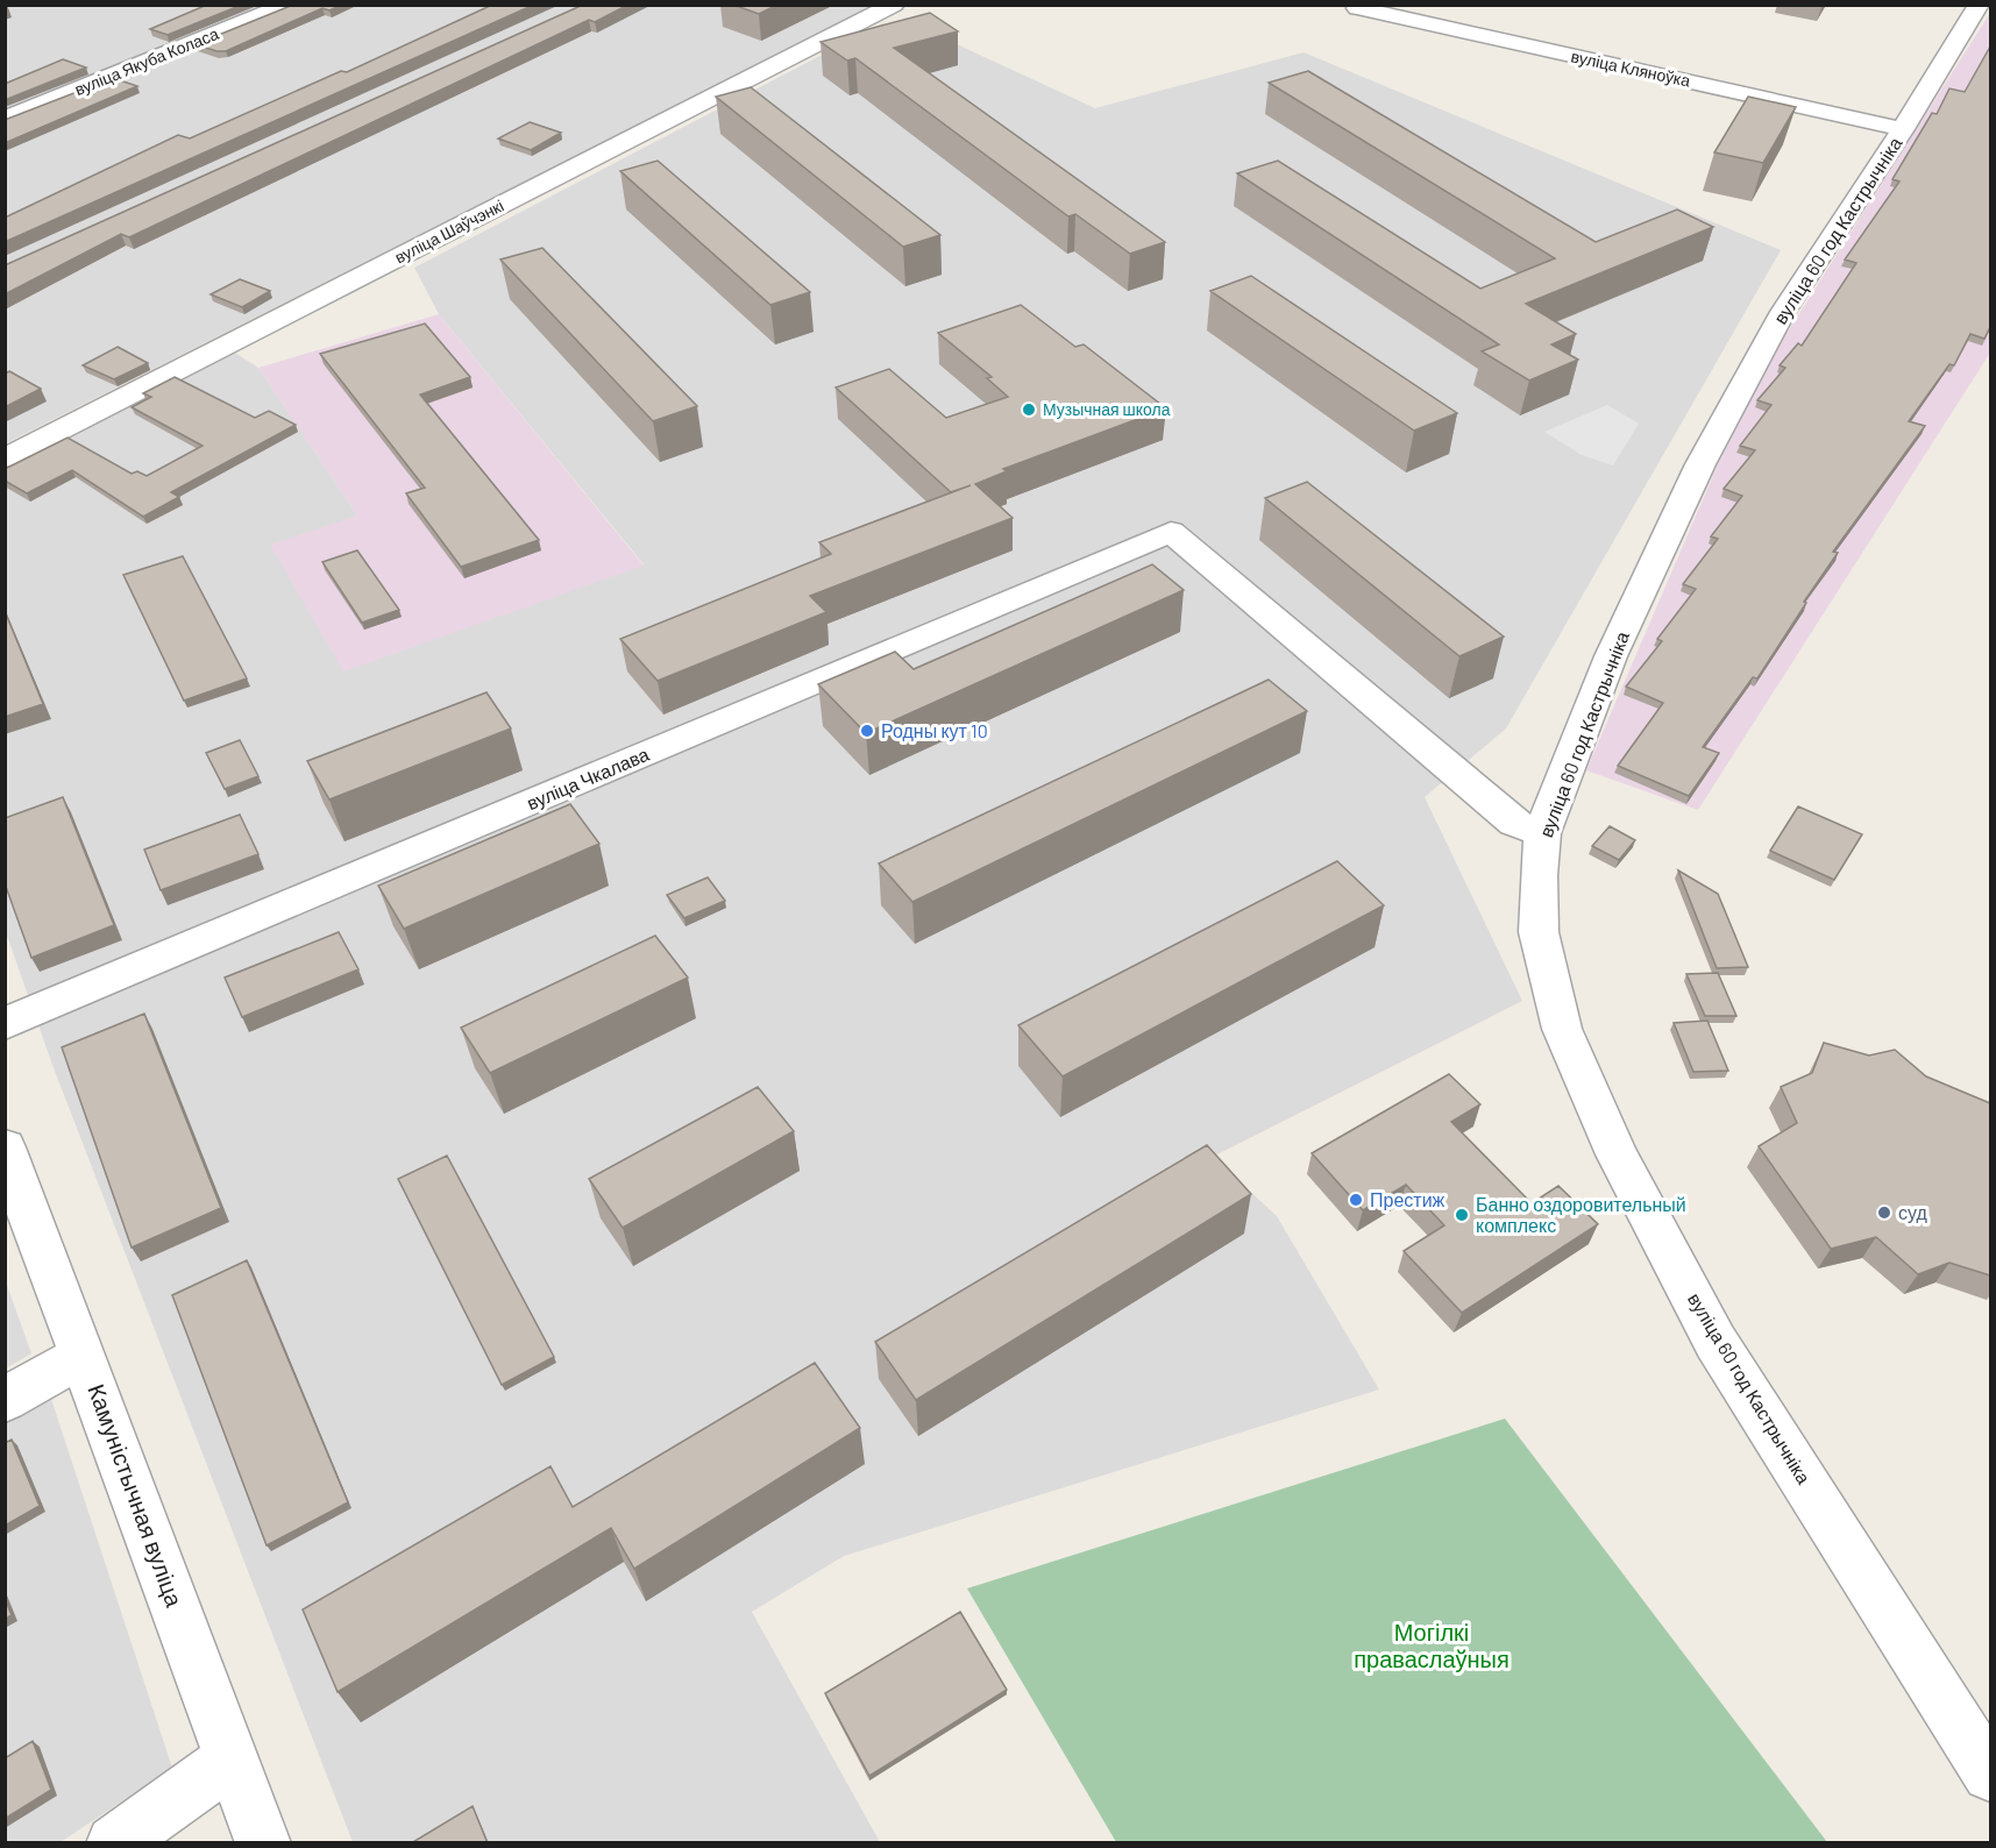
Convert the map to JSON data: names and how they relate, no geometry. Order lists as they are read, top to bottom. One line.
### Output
{"streets":{"street":["вуліца Якуба Коласа","вуліца Кляноўка","вуліца 60 год Кастрычніка","вуліца Шаўчэнкі","вуліца Чкалава","Камуністычная вуліца"]},"crossings":[["вуліца Кляноўка","вуліца 60 год Кастрычніка"],["вуліца 60 год Кастрычніка","вуліца Чкалава"]],"parks":["Могілкі праваслаўныя"],"places":["Музычная школа","Родны кут 10","Престиж","суд","Банно оздоровительный комплекс"]}
